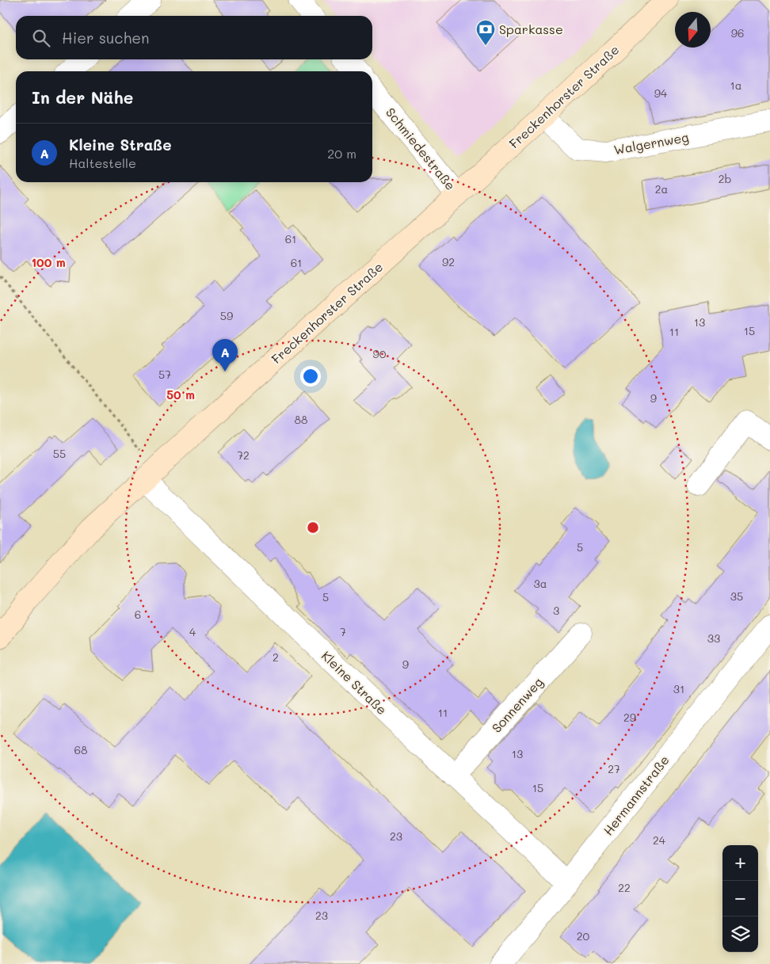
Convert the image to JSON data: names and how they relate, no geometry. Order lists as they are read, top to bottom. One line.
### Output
{"streets":{"main road":["Freckenhorster Straße"],"street":["Walgernweg","Schmiedestraße","Kleine Straße","Sonnenweg","Hermannstraße"]},"crossings":[["Freckenhorster Straße","Walgernweg"],["Freckenhorster Straße","Schmiedestraße"],["Freckenhorster Straße","Kleine Straße"],["Kleine Straße","Sonnenweg"],["Kleine Straße","Hermannstraße"]],"places":{"bank":["Sparkasse"]},"house_numbers":["96","1a","94","2b","2a","61","92","61","59","13","15","11","90","57","9","88","55","72","5","3a","35","5","3","6","4","7","33","2","9","31","11","29","68","13","27","15","23","24","22","23","20"],"north":"bottom","page":{"search":"Hier suchen","heading":"In der Nähe","list":[{"mark":"A","name":"Kleine Straße","note":"Haltestelle","value":"20 m"}],"pins":"A","map_buttons":["+","−"]},"rings":["100 m","50 m"]}
